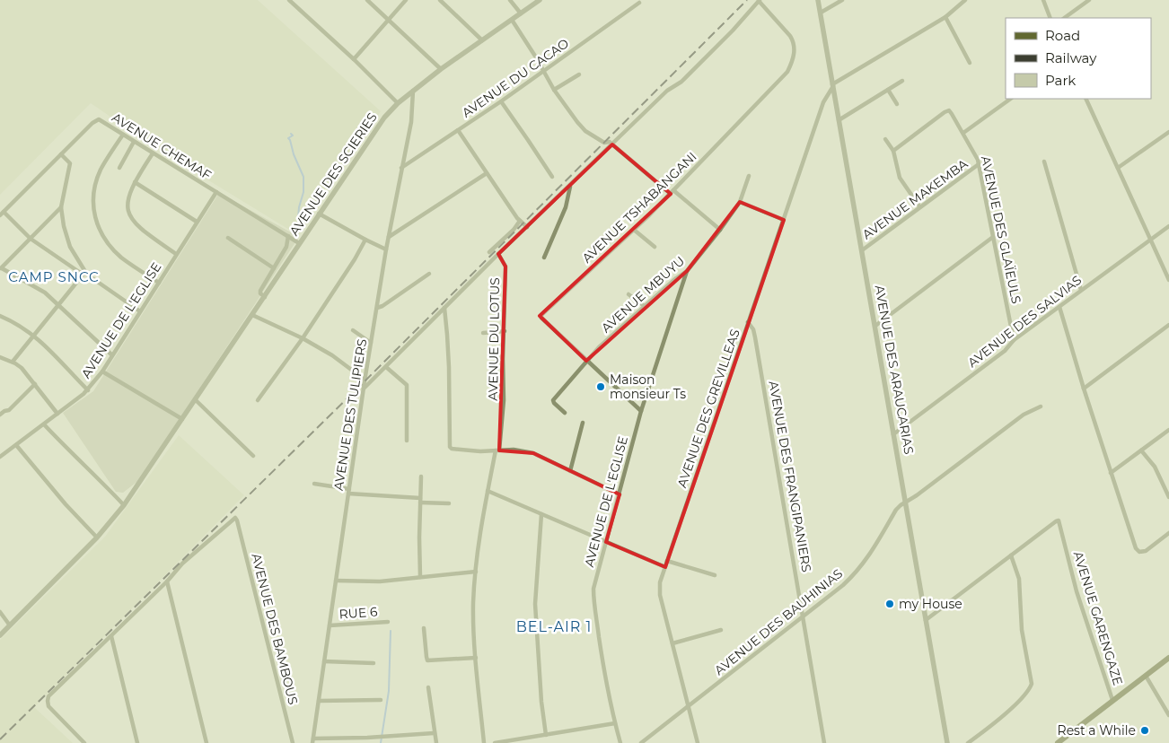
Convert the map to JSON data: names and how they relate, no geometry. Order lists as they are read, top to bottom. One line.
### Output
{"streets":{"street":["AVENUE DU CACAO","AVENUE CHEMAF","AVENUE DES SCIERIES","AVENUE MAKEMBA","AVENUE TSHABANGANI","AVENUE DES GLAÏEULS","AVENUE MBUYU","AVENUE DE L'EGLISE","AVENUE DES SALVIAS","AVENUE DU LOTUS","AVENUE DES ARAUCARIAS","AVENUE DES GREVILLEAS","AVENUE DES TULIPIERS","AVENUE DES FRANGIPANIERS","RUE 6","AVENUE GARENGAZE","AVENUE DES BAUHINIAS","AVENUE DES BAMBOUS"]},"crossings":[["AVENUE DU CACAO","AVENUE DES TULIPIERS"],["AVENUE CHEMAF","AVENUE DES SCIERIES"],["AVENUE CHEMAF","AVENUE DE L'EGLISE"],["AVENUE DES SCIERIES","AVENUE DES TULIPIERS"],["AVENUE MAKEMBA","AVENUE DES GLAÏEULS"],["AVENUE MAKEMBA","AVENUE DES ARAUCARIAS"],["AVENUE TSHABANGANI","AVENUE MBUYU"],["AVENUE TSHABANGANI","AVENUE DE L'EGLISE"],["AVENUE DES GLAÏEULS","AVENUE DES SALVIAS"],["AVENUE MBUYU","AVENUE DE L'EGLISE"],["AVENUE DES SALVIAS","AVENUE DES ARAUCARIAS"],["AVENUE DES ARAUCARIAS","AVENUE DES GREVILLEAS"],["AVENUE DES ARAUCARIAS","AVENUE GARENGAZE"],["AVENUE DES ARAUCARIAS","AVENUE DES BAUHINIAS"],["AVENUE DES GREVILLEAS","AVENUE DES FRANGIPANIERS"],["AVENUE DES GREVILLEAS","AVENUE DES BAUHINIAS"],["AVENUE DES TULIPIERS","RUE 6"],["AVENUE DES FRANGIPANIERS","AVENUE DES BAUHINIAS"]],"districts":["CAMP SNCC","BEL-AIR 1"],"places":["Maison monsieur Ts","my House","Rest a While"],"legend":["Road","Railway","Park"]}
